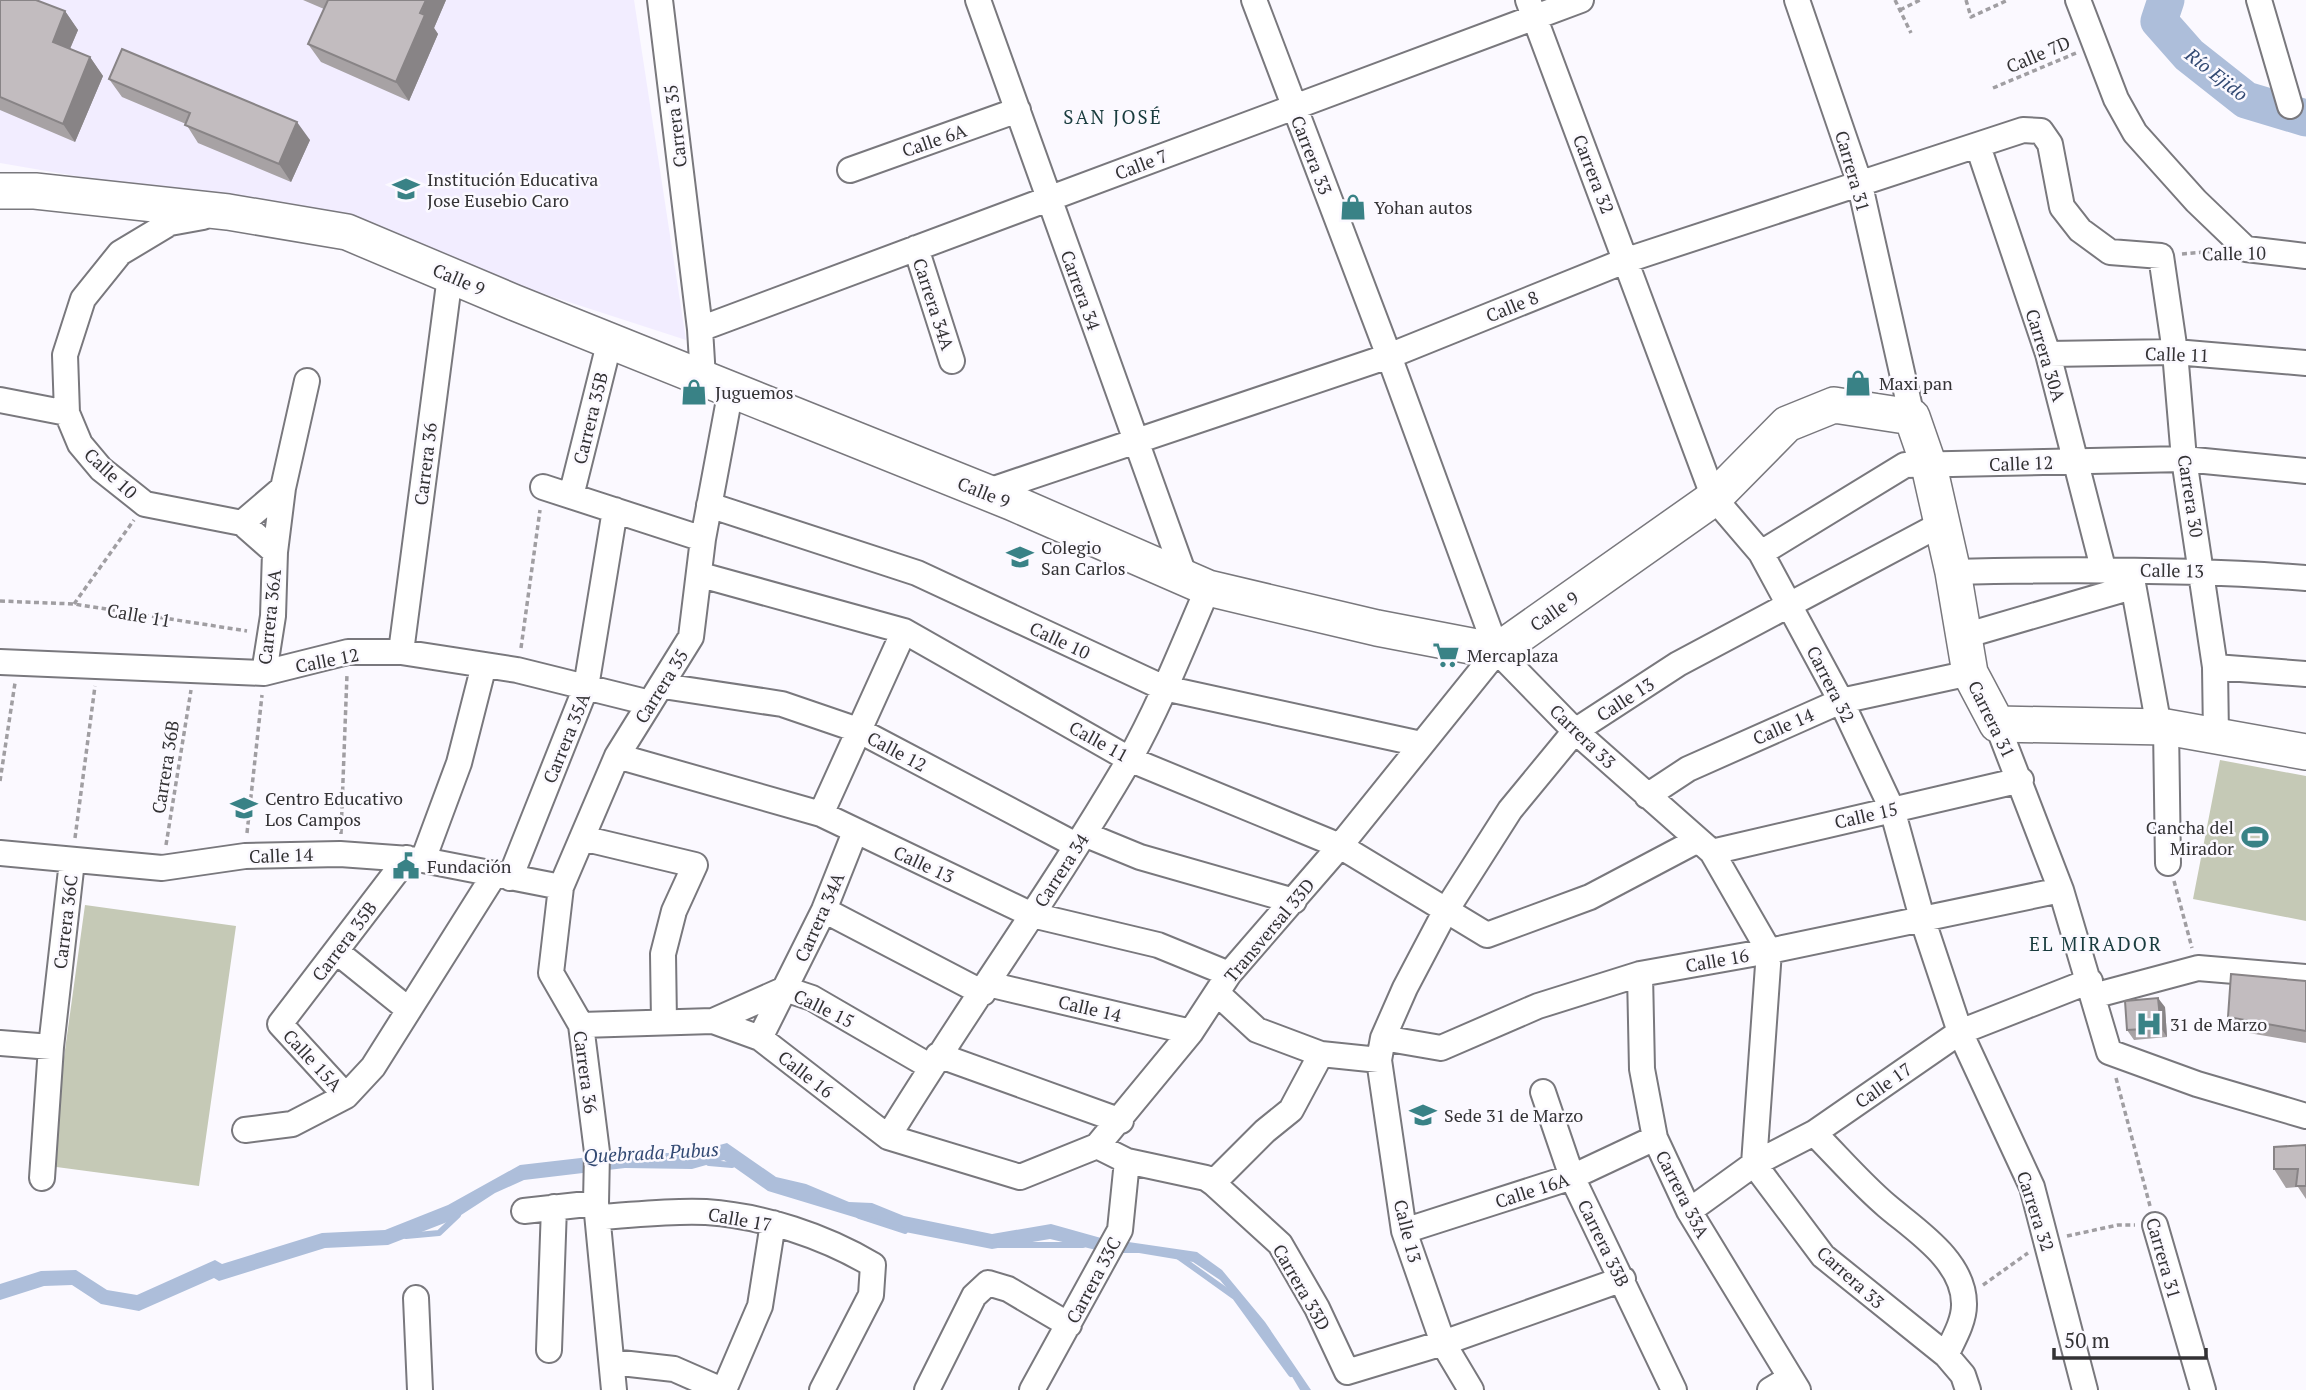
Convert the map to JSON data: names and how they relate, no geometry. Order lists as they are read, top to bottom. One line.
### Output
{"streets":{"street":["Carrera 35","Calle 6A","Carrera 33","Calle 7","Carrera 31","Carrera 32","Calle 10","Calle 9","Carrera 34","Carrera 34A","Calle 8","Calle 11","Carrera 30A","Carrera 35B","Calle 12","Carrera 36","Carrera 30","Calle 13","Carrera 36A","Calle 14","Carrera 35A","Calle 15","Carrera 36C","Transversal 33D","Calle 16","Calle 15A","Calle 17","Calle 16A","Carrera 33A","Carrera 33B","Carrera 33C","Carrera 33D"],"path":["Calle 7D","Carrera 36B"]},"crossings":[["Carrera 35","Calle 7"],["Carrera 35","Calle 10"],["Carrera 35","Calle 9"],["Carrera 35","Calle 11"],["Carrera 35","Calle 12"],["Carrera 35","Carrera 36"],["Carrera 35","Calle 13"],["Carrera 35","Calle 14"],["Calle 6A","Carrera 34"],["Carrera 33","Calle 7"],["Carrera 33","Calle 9"],["Carrera 33","Calle 8"],["Carrera 33","Calle 13"],["Carrera 33","Calle 14"],["Carrera 33","Calle 15"],["Carrera 33","Transversal 33D"],["Carrera 33","Calle 16"],["Carrera 33","Calle 17"],["Calle 7","Carrera 32"],["Calle 7","Carrera 34"],["Calle 7","Carrera 34A"],["Carrera 31","Calle 9"],["Carrera 31","Calle 8"],["Carrera 31","Calle 12"],["Carrera 31","Calle 13"],["Carrera 31","Calle 14"],["Carrera 31","Calle 15"],["Carrera 31","Calle 16"],["Carrera 31","Calle 17"],["Carrera 32","Calle 9"],["Carrera 32","Calle 8"],["Carrera 32","Calle 12"],["Carrera 32","Calle 13"],["Carrera 32","Calle 14"],["Carrera 32","Calle 15"],["Carrera 32","Calle 16"],["Carrera 32","Calle 17"],["Calle 10","Carrera 34"],["Calle 10","Calle 8"],["Calle 10","Carrera 30"],["Calle 10","Transversal 33D"],["Calle 9","Carrera 34"],["Calle 9","Calle 8"],["Calle 9","Carrera 35B"],["Calle 9","Carrera 36"],["Calle 9","Transversal 33D"],["Carrera 34","Calle 8"],["Carrera 34","Calle 11"],["Carrera 34","Calle 12"],["Carrera 34","Calle 13"],["Carrera 34","Calle 14"],["Carrera 34","Calle 15"],["Carrera 34","Calle 16"],["Carrera 34A","Calle 13"],["Carrera 34A","Calle 14"],["Carrera 34A","Calle 15"],["Carrera 34A","Calle 16"],["Calle 8","Carrera 30A"],["Calle 8","Carrera 30"],["Calle 11","Carrera 30A"],["Calle 11","Carrera 30"],["Calle 11","Calle 13"],["Calle 11","Carrera 36A"],["Calle 11","Calle 15"],["Calle 11","Transversal 33D"],["Carrera 30A","Calle 12"],["Carrera 30A","Calle 13"],["Carrera 35B","Calle 12"],["Carrera 35B","Calle 14"],["Carrera 35B","Calle 15A"],["Calle 12","Carrera 36"],["Calle 12","Carrera 30"],["Calle 12","Carrera 36A"],["Calle 12","Carrera 35A"],["Calle 12","Carrera 36B"],["Calle 12","Carrera 36C"],["Calle 12","Transversal 33D"],["Carrera 36","Calle 14"],["Carrera 36","Calle 16"],["Carrera 36","Calle 17"],["Carrera 30","Calle 13"],["Calle 13","Transversal 33D"],["Calle 13","Calle 16"],["Calle 13","Calle 16A"],["Calle 13","Carrera 33D"],["Carrera 36A","Calle 14"],["Calle 14","Carrera 35A"],["Calle 14","Carrera 36B"],["Calle 14","Carrera 36C"],["Calle 14","Transversal 33D"],["Carrera 35A","Calle 15A"],["Calle 15","Transversal 33D"],["Calle 15","Calle 16"],["Transversal 33D","Calle 16"],["Transversal 33D","Carrera 33D"],["Calle 16","Carrera 33A"],["Calle 17","Carrera 33A"],["Calle 16A","Carrera 33A"],["Calle 16A","Carrera 33B"],["Carrera 33C","Carrera 33D"]],"districts":["SAN JOSÉ","EL MIRADOR"],"water":["Río Ejido","Quebrada Pubus"],"places":{"school or university":["Institución Educativa Jose Eusebio Caro","Colegio San Carlos","Centro Educativo Los Campos","Sede 31 de Marzo"],"shop":["Yohan autos","Maxi pan","Juguemos"],"supermarket":["Mercaplaza"],"sports":["Cancha del Mirador"],"public building":["Fundación"],"hospital":["31 de Marzo"]},"scale_bar":"50 m"}
